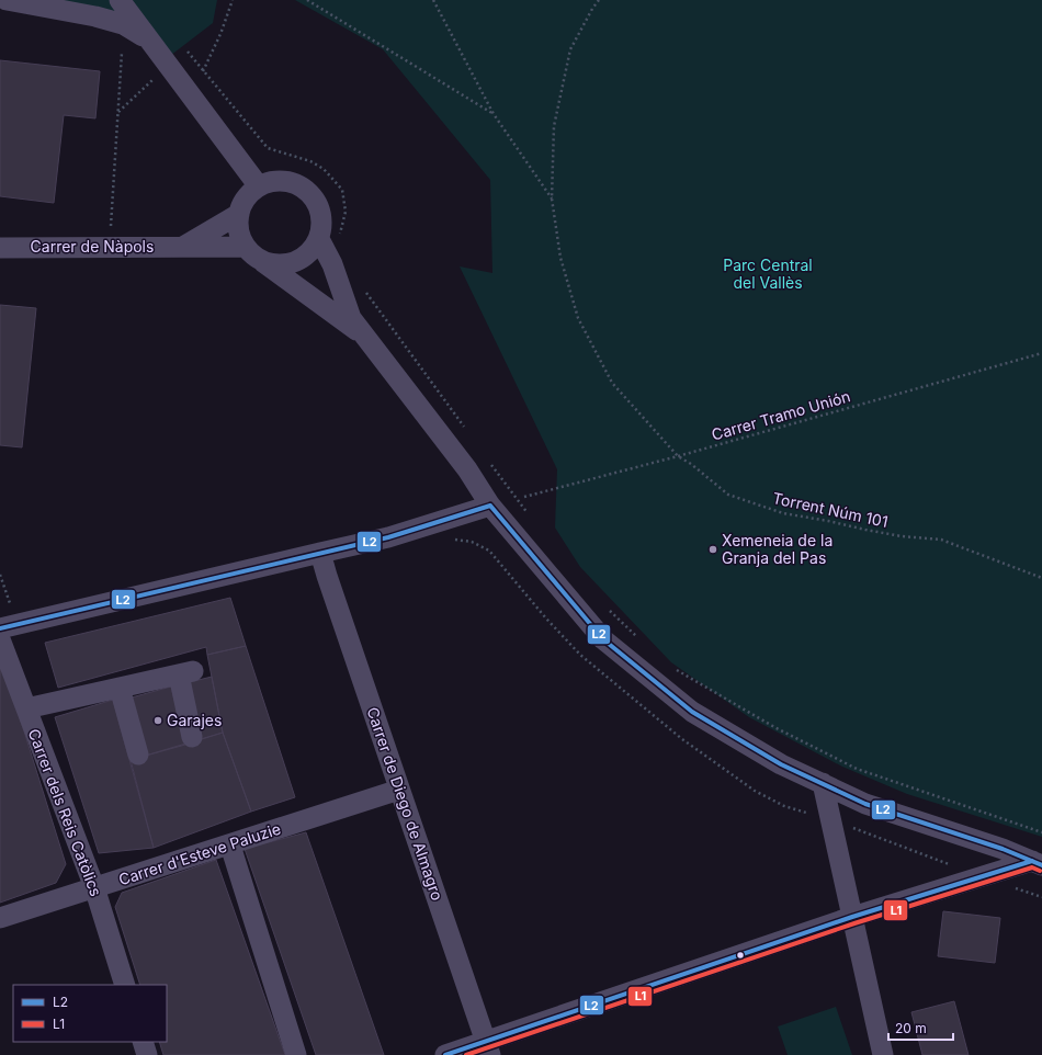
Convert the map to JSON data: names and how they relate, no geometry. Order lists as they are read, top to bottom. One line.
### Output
{"streets":{"street":["Carrer de Nàpols","Carrer de Diego de Almagro","Carrer dels Reis Catòlics","Carrer d'Esteve Paluzie"],"path":["Carrer Tramo Unión","Torrent Núm 101"]},"crossings":[["Carrer Tramo Unión","Torrent Núm 101"],["Carrer de Diego de Almagro","Carrer d'Esteve Paluzie"],["Carrer dels Reis Catòlics","Carrer d'Esteve Paluzie"]],"parks":["Parc Central del Vallès"],"places":["Xemeneia de la Granja del Pas","Garajes"],"lines":["transit line L2","transit line L1"],"legend":["L2","L1"],"scale_bar":"20 m"}
